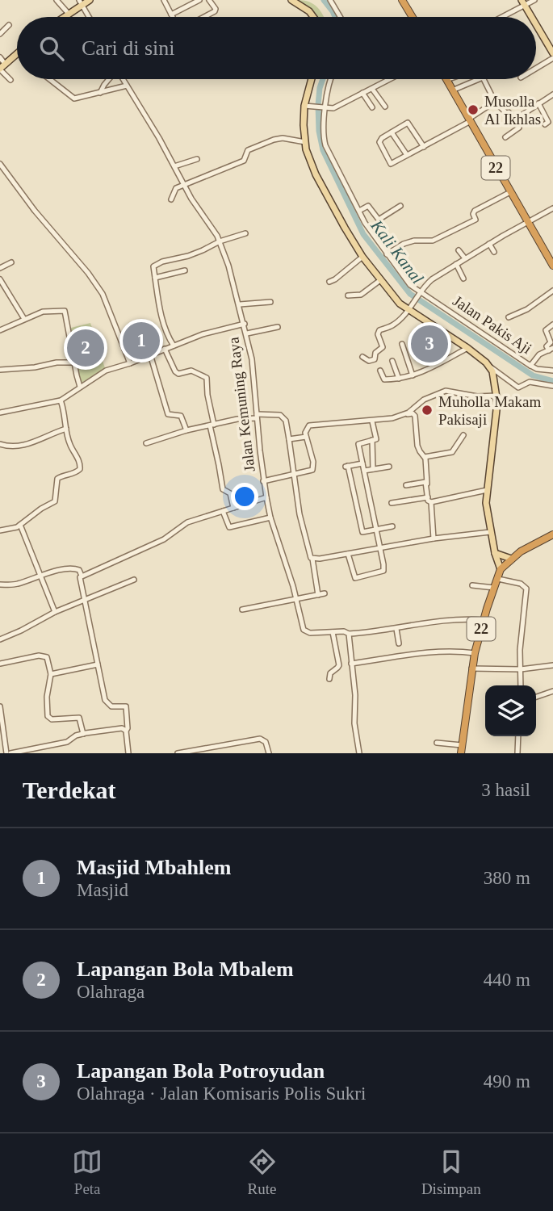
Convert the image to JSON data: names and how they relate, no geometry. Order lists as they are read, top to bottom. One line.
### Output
{"streets":{"highway":["22"],"street":["Jalan Pakis Aji","Jalan Kemuning Raya"]},"crossings":[["22","Jalan Kemuning Raya"]],"water":["Kali Kanal"],"places":["Musolla Al Ikhlas","Muholla Makam Pakisaji"],"page":{"search":"Cari di sini","pins":["1","3","2"],"heading":["Terdekat","3 hasil"],"list":[{"mark":"1","name":"Masjid Mbahlem","note":"Masjid","value":"380 m"},{"mark":"2","name":"Lapangan Bola Mbalem","note":"Olahraga","value":"440 m"},{"mark":"3","name":"Lapangan Bola Potroyudan","note":"Olahraga · Jalan Komisaris Polis Sukri","value":"490 m"}],"nav":["Peta","Rute","Disimpan"]}}
